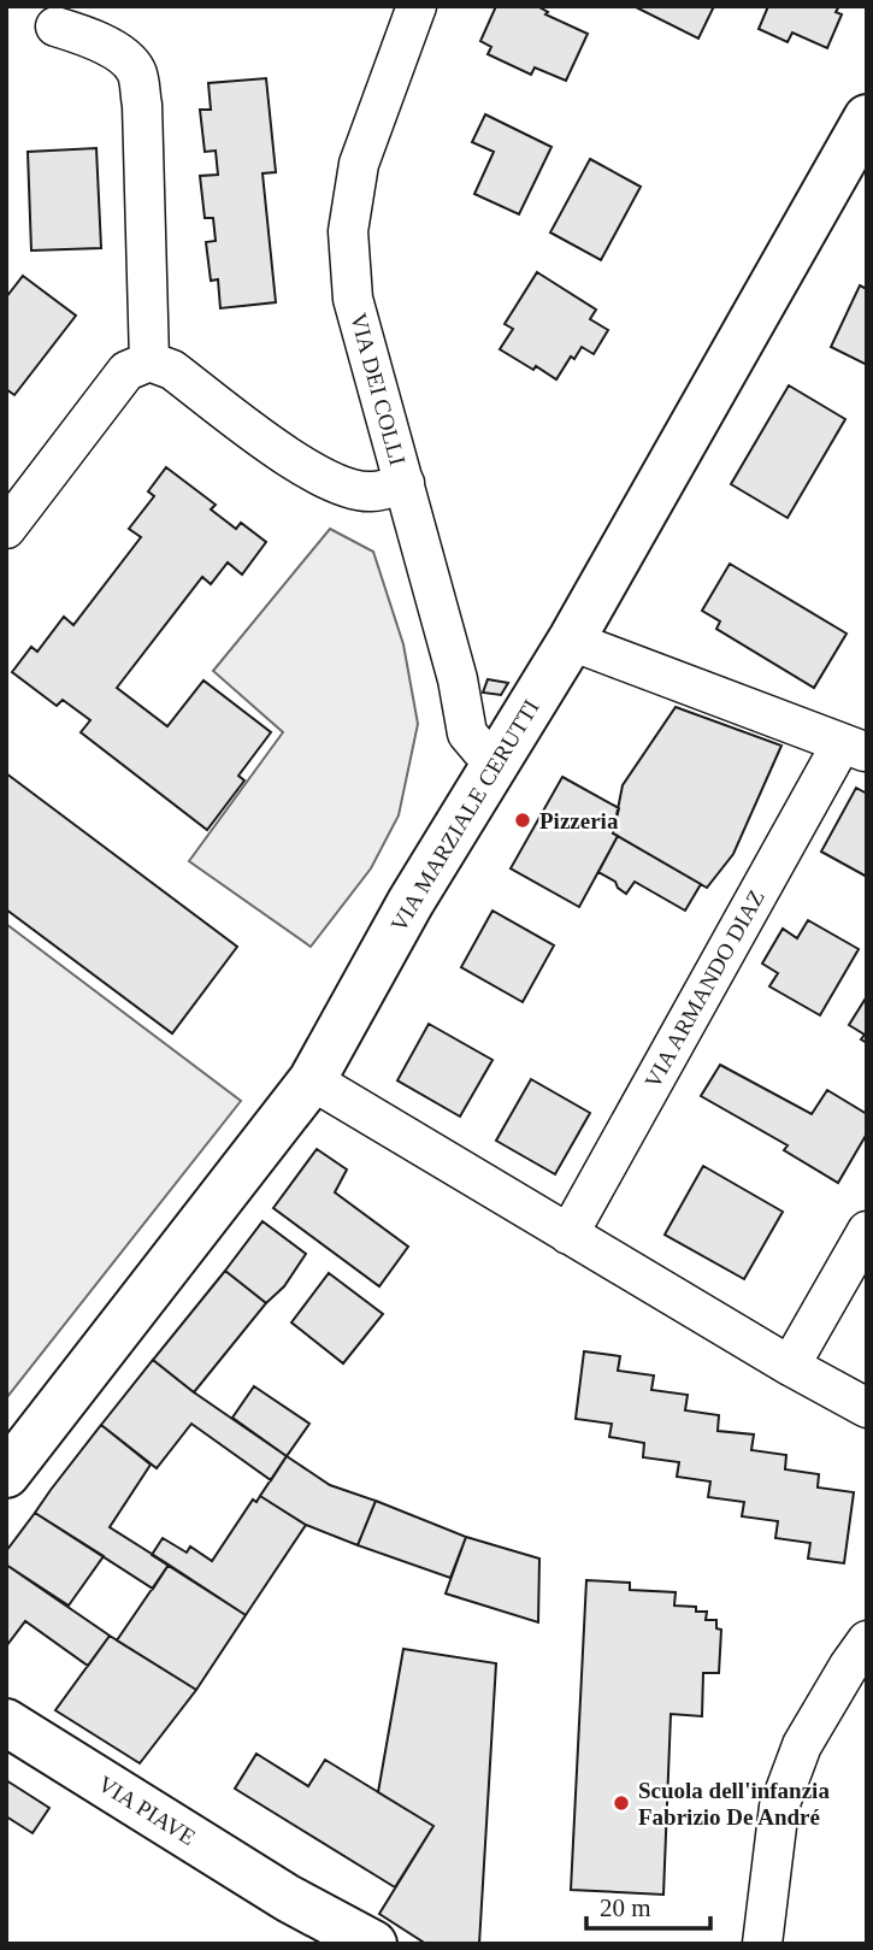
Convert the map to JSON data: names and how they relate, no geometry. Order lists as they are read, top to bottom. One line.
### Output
{"streets":{"street":["VIA DEI COLLI","VIA MARZIALE CERUTTI","VIA ARMANDO DIAZ","VIA PIAVE"]},"crossings":[["VIA DEI COLLI","VIA MARZIALE CERUTTI"]],"places":["Pizzeria","Scuola dell'infanzia Fabrizio De André"],"scale_bar":"20 m"}
